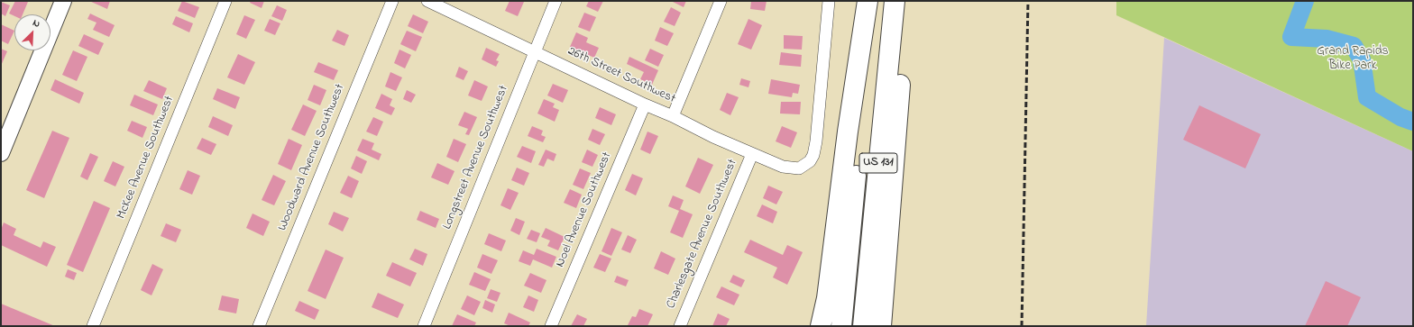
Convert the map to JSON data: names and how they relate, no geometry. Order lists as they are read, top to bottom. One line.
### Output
{"streets":{"highway":["US 131"],"street":["26th Street Southwest","McKee Avenue Southwest","Woodward Avenue Southwest","Longstreet Avenue Southwest","Noel Avenue Southwest","Charlesgate Avenue Southwest"]},"crossings":[["26th Street Southwest","Longstreet Avenue Southwest"],["26th Street Southwest","Noel Avenue Southwest"],["26th Street Southwest","Charlesgate Avenue Southwest"]],"parks":["Grand Rapids Bike Park"],"north":"top right"}
